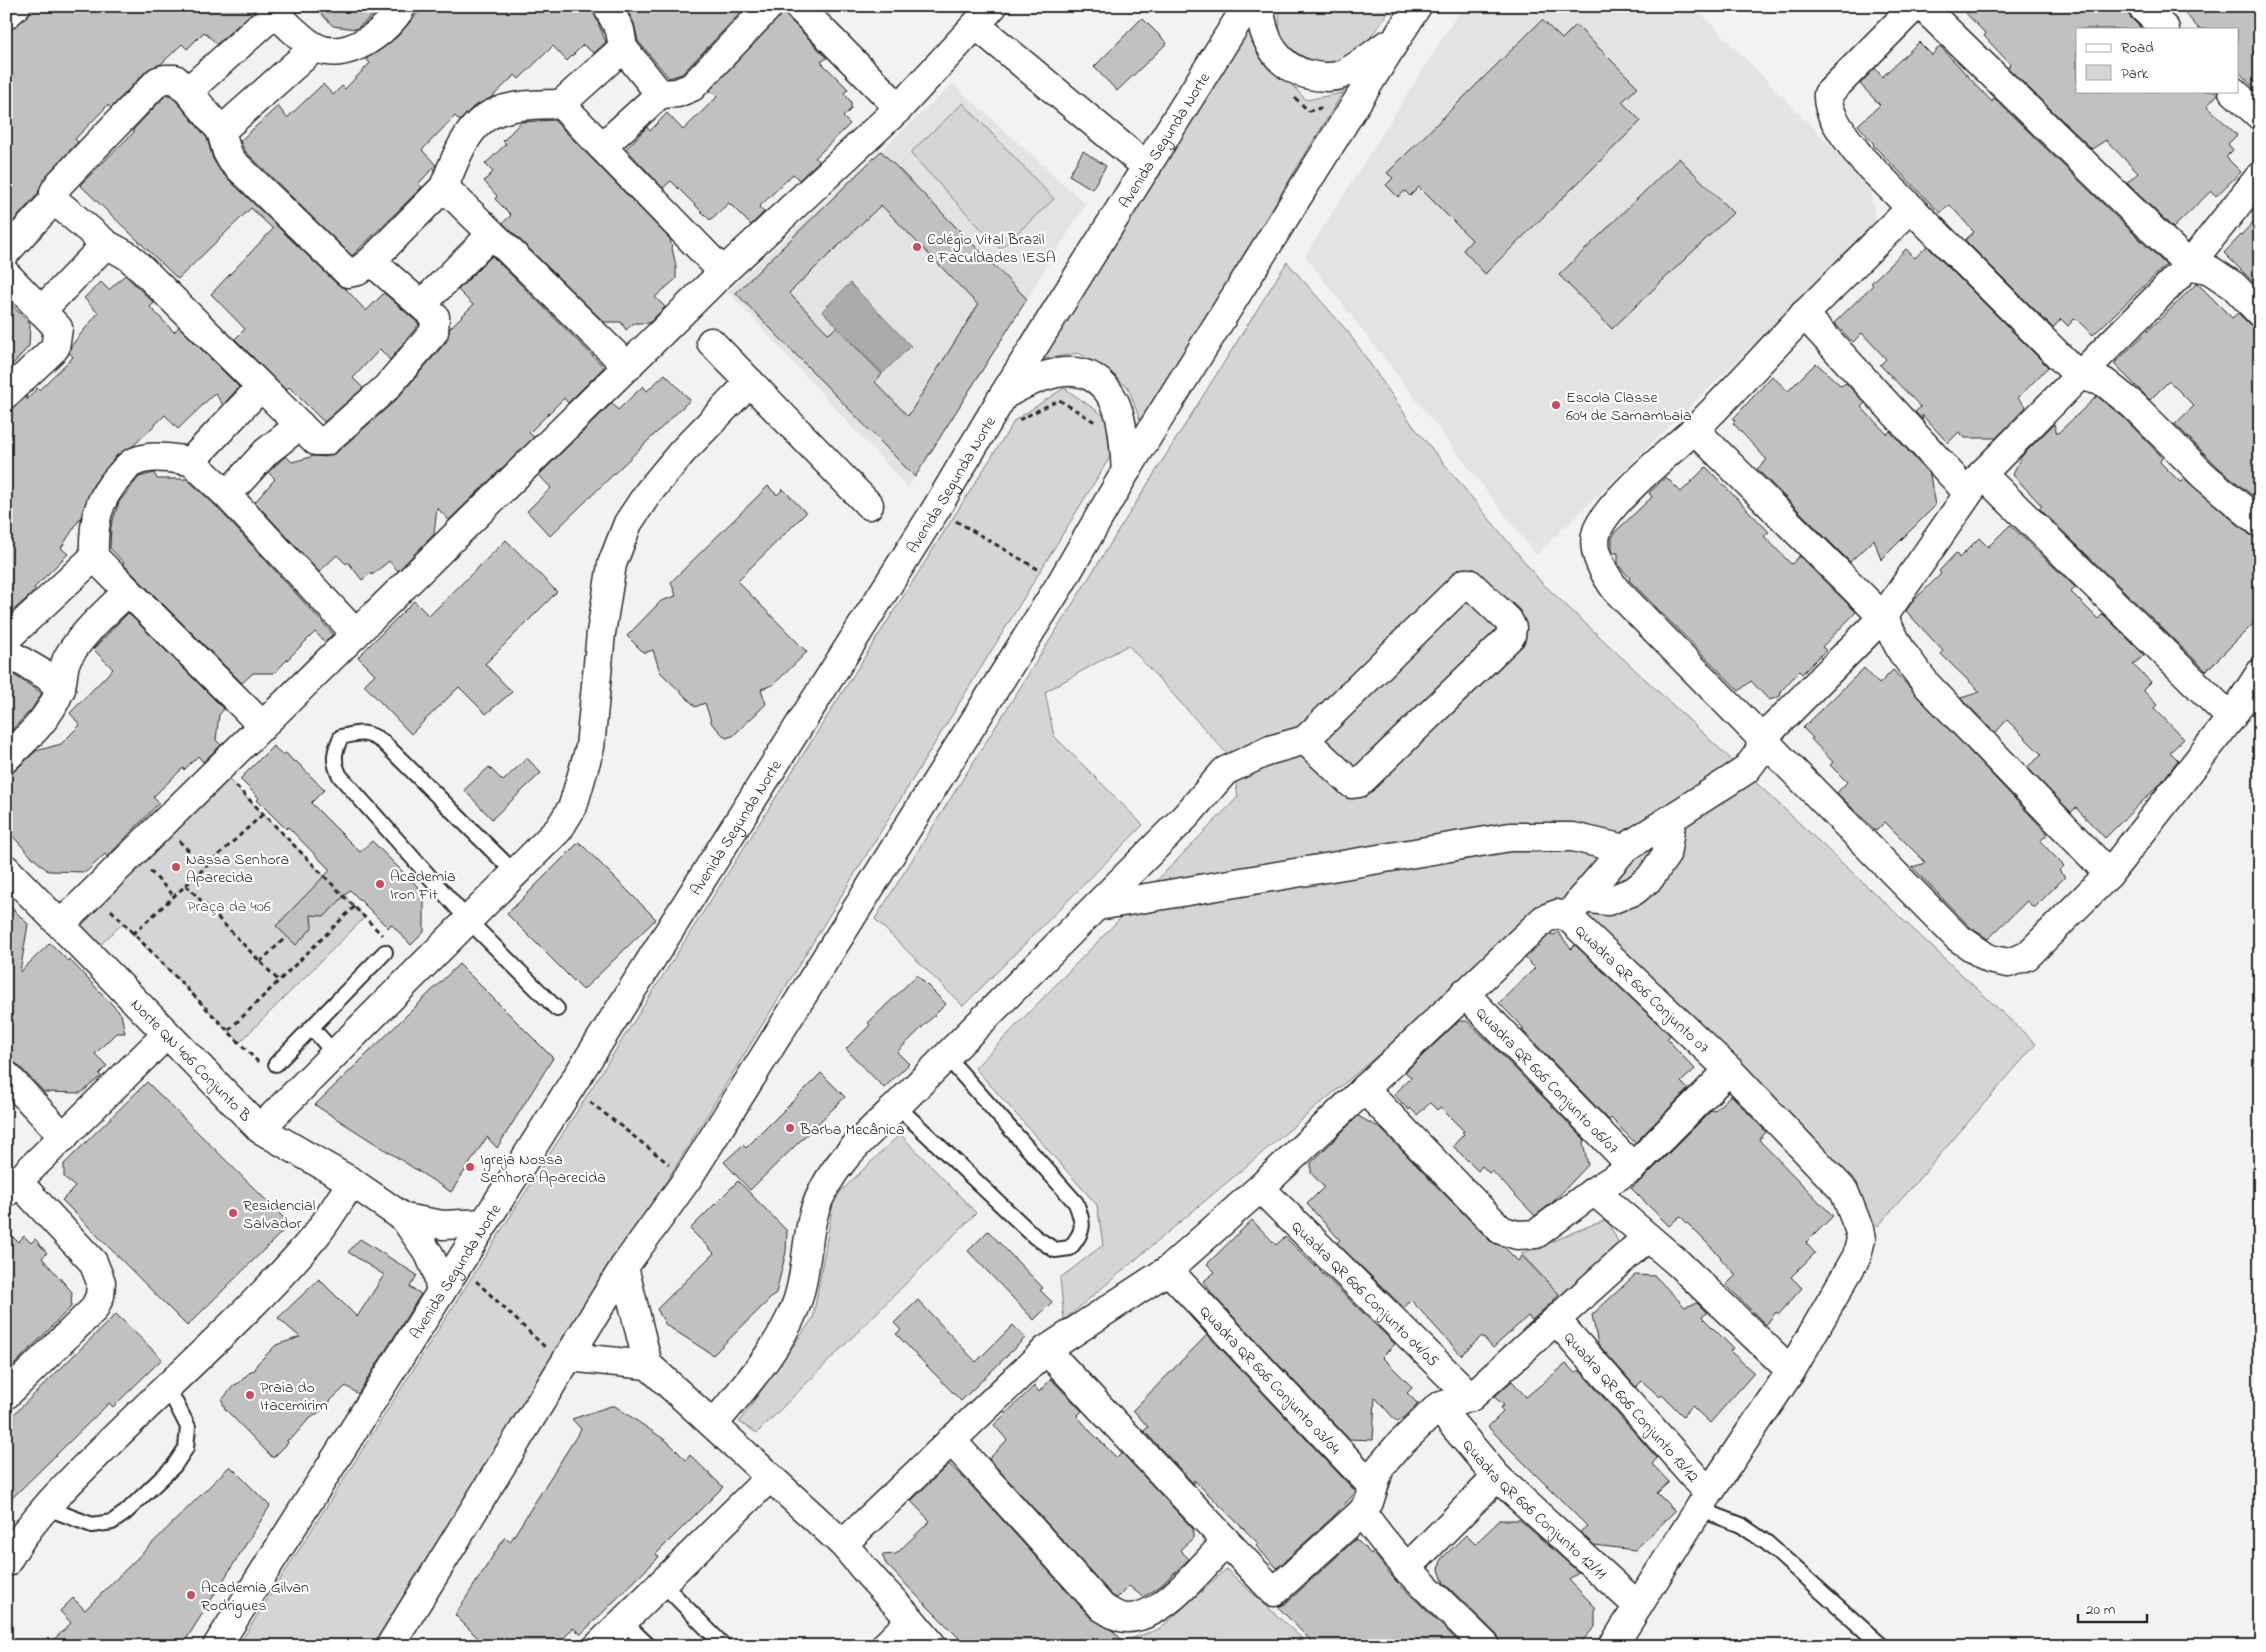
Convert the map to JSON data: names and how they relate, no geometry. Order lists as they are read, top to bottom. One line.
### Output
{"streets":{"street":["Avenida Segunda Norte","Quadra QR 606 Conjunto 07","Norte QN 406 Conjunto B","Quadra QR 606 Conjunto 06/07","Quadra QR 606 Conjunto 04/05","Quadra QR 606 Conjunto 03/04","Quadra QR 606 Conjunto 13/12","Quadra QR 606 Conjunto 12/11"]},"crossings":[["Avenida Segunda Norte","Norte QN 406 Conjunto B"],["Quadra QR 606 Conjunto 07","Quadra QR 606 Conjunto 06/07"],["Quadra QR 606 Conjunto 07","Quadra QR 606 Conjunto 04/05"],["Quadra QR 606 Conjunto 07","Quadra QR 606 Conjunto 03/04"],["Quadra QR 606 Conjunto 07","Quadra QR 606 Conjunto 13/12"],["Quadra QR 606 Conjunto 07","Quadra QR 606 Conjunto 12/11"]],"parks":["Praça da 406"],"places":["Colégio Vital Brazil e Faculdades IESA","Escola Classe 604 de Samambaia","Nassa Senhora Aparecida","Academia Iron Fit","Barba Mecânica","Igreja Nossa Senhora Aparecida","Residencial Salvador","Praia do Itacemirim","Academia Gilvan Rodrigues"],"legend":["Road","Park"],"scale_bar":"20 m"}
